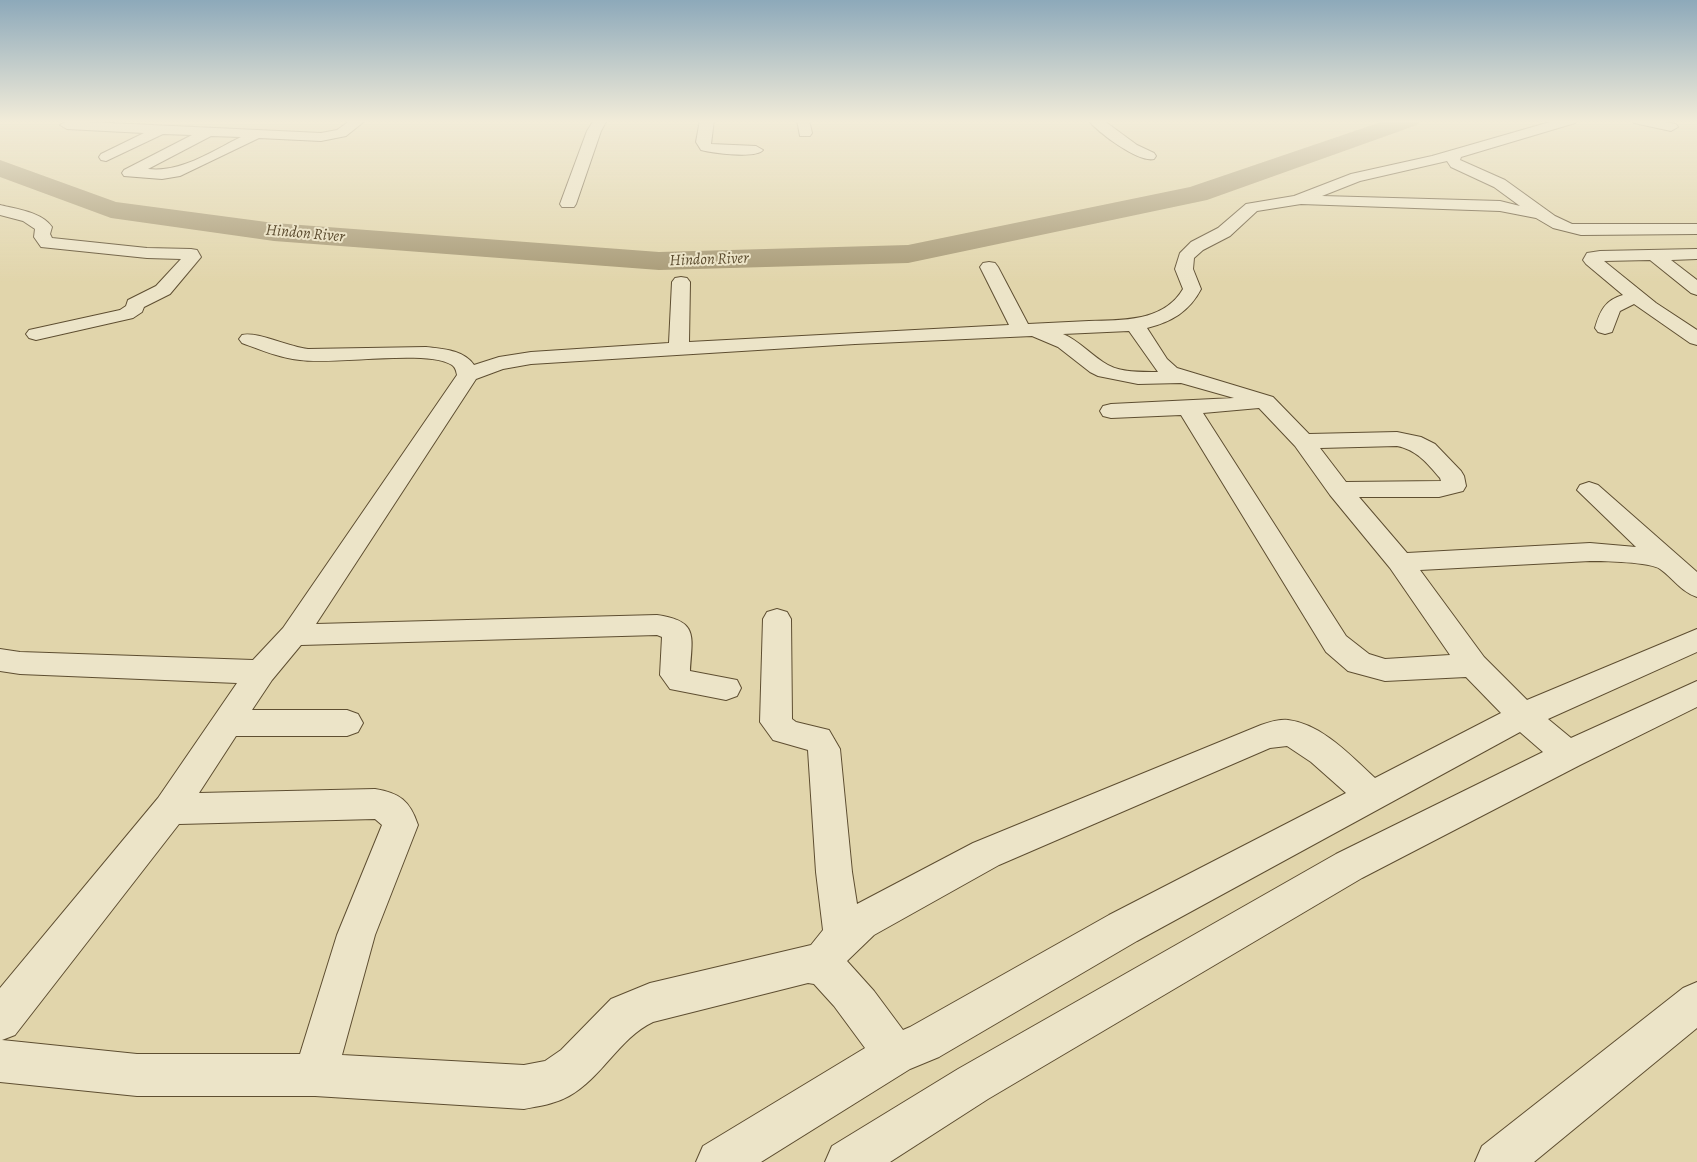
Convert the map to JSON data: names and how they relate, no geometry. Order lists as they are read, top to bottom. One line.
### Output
{"water":["Hindon River"]}
